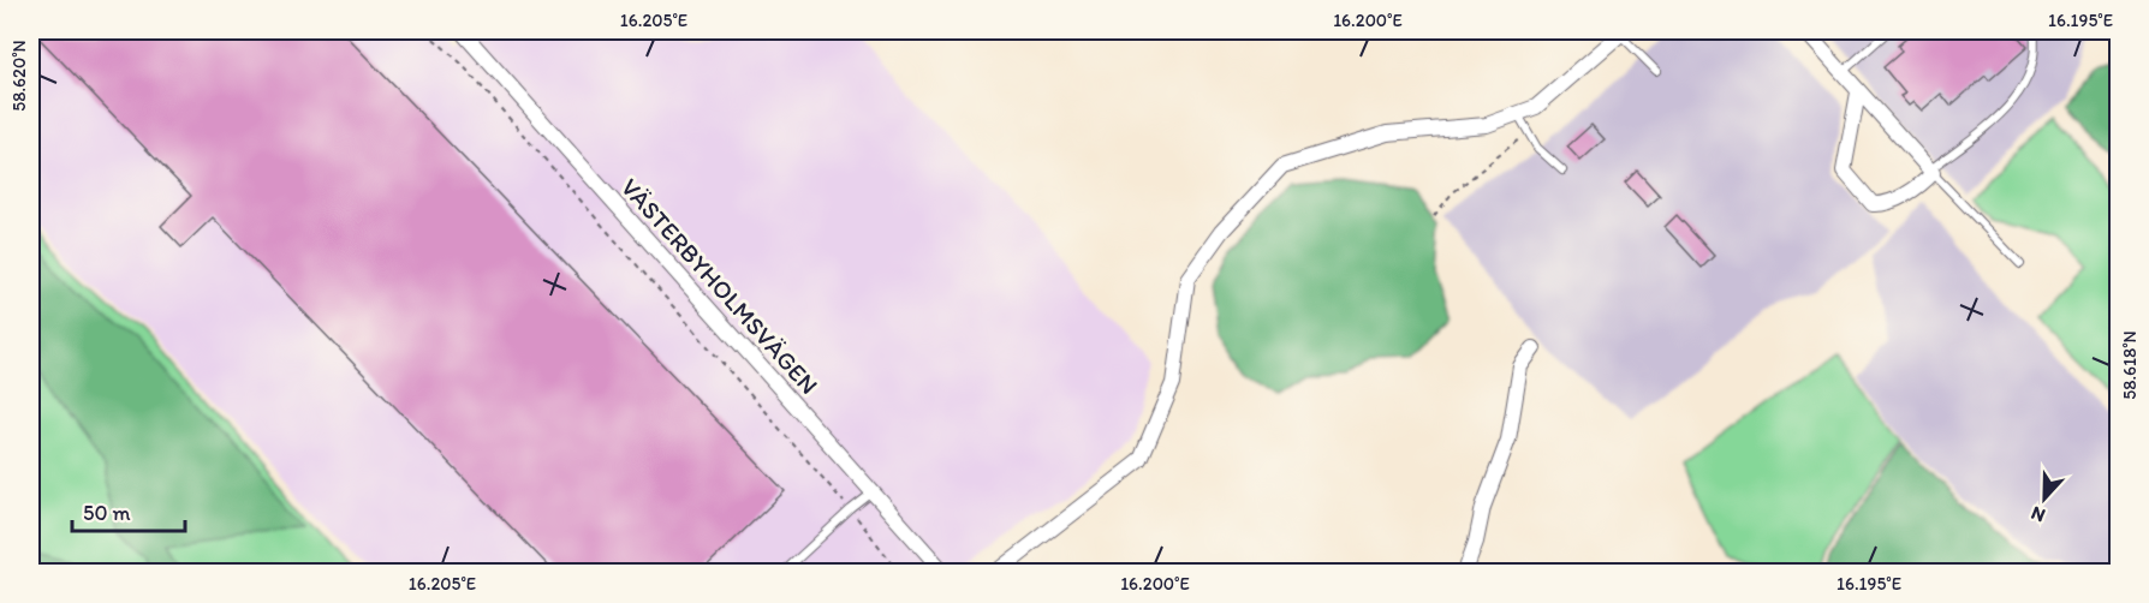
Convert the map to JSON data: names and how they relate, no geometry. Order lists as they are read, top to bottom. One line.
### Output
{"streets":{"street":["VÄSTERBYHOLMSVÄGEN"]},"scale_bar":"50 m","north":"bottom","coordinates":["16.205°E","16.200°E","16.195°E","58.620°N","58.618°N"]}
